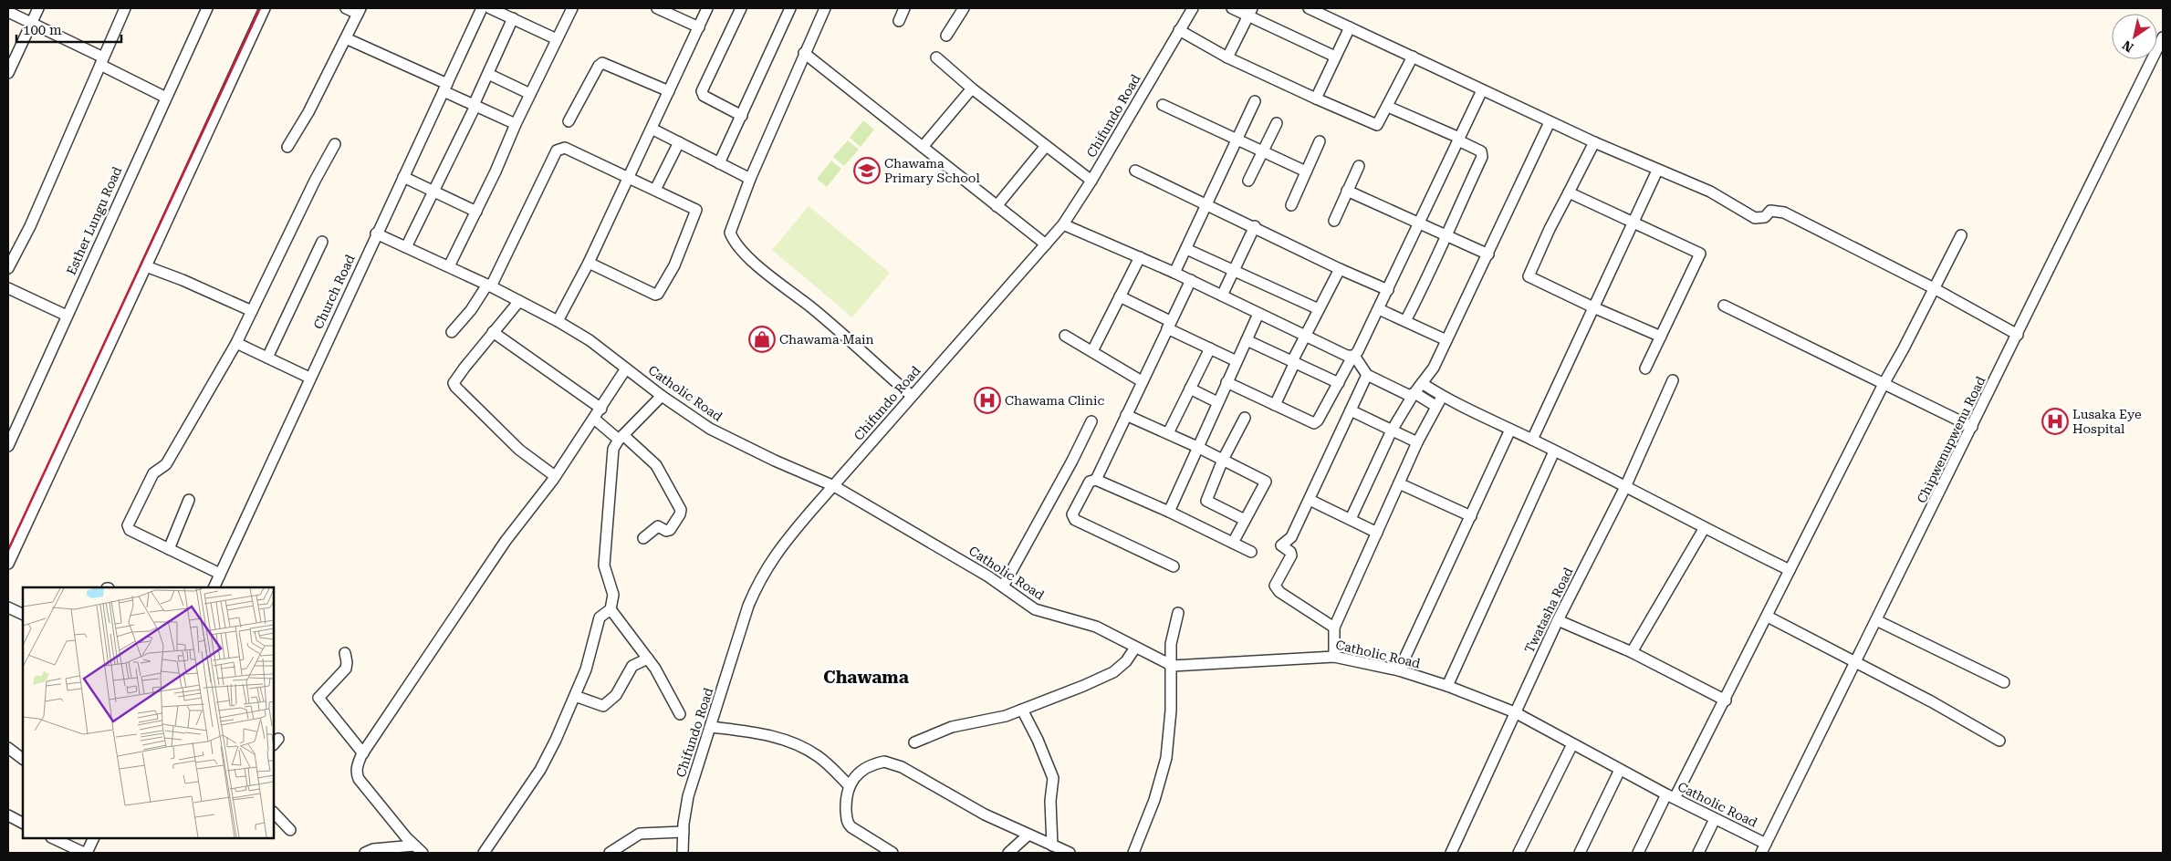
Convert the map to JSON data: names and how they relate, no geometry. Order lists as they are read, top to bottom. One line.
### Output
{"streets":{"street":["Chifundo Road","Esther Lungu Road","Church Road","Catholic Road","Chipwenupwenu Road","Twatasha Road"]},"crossings":[["Chifundo Road","Catholic Road"],["Church Road","Catholic Road"],["Catholic Road","Chipwenupwenu Road"],["Catholic Road","Twatasha Road"]],"districts":["Chawama"],"places":{"school or university":["Chawama Primary School"],"shop":["Chawama Main"],"hospital":["Chawama Clinic","Lusaka Eye Hospital"]},"scale_bar":"100 m","north":"bottom left"}
